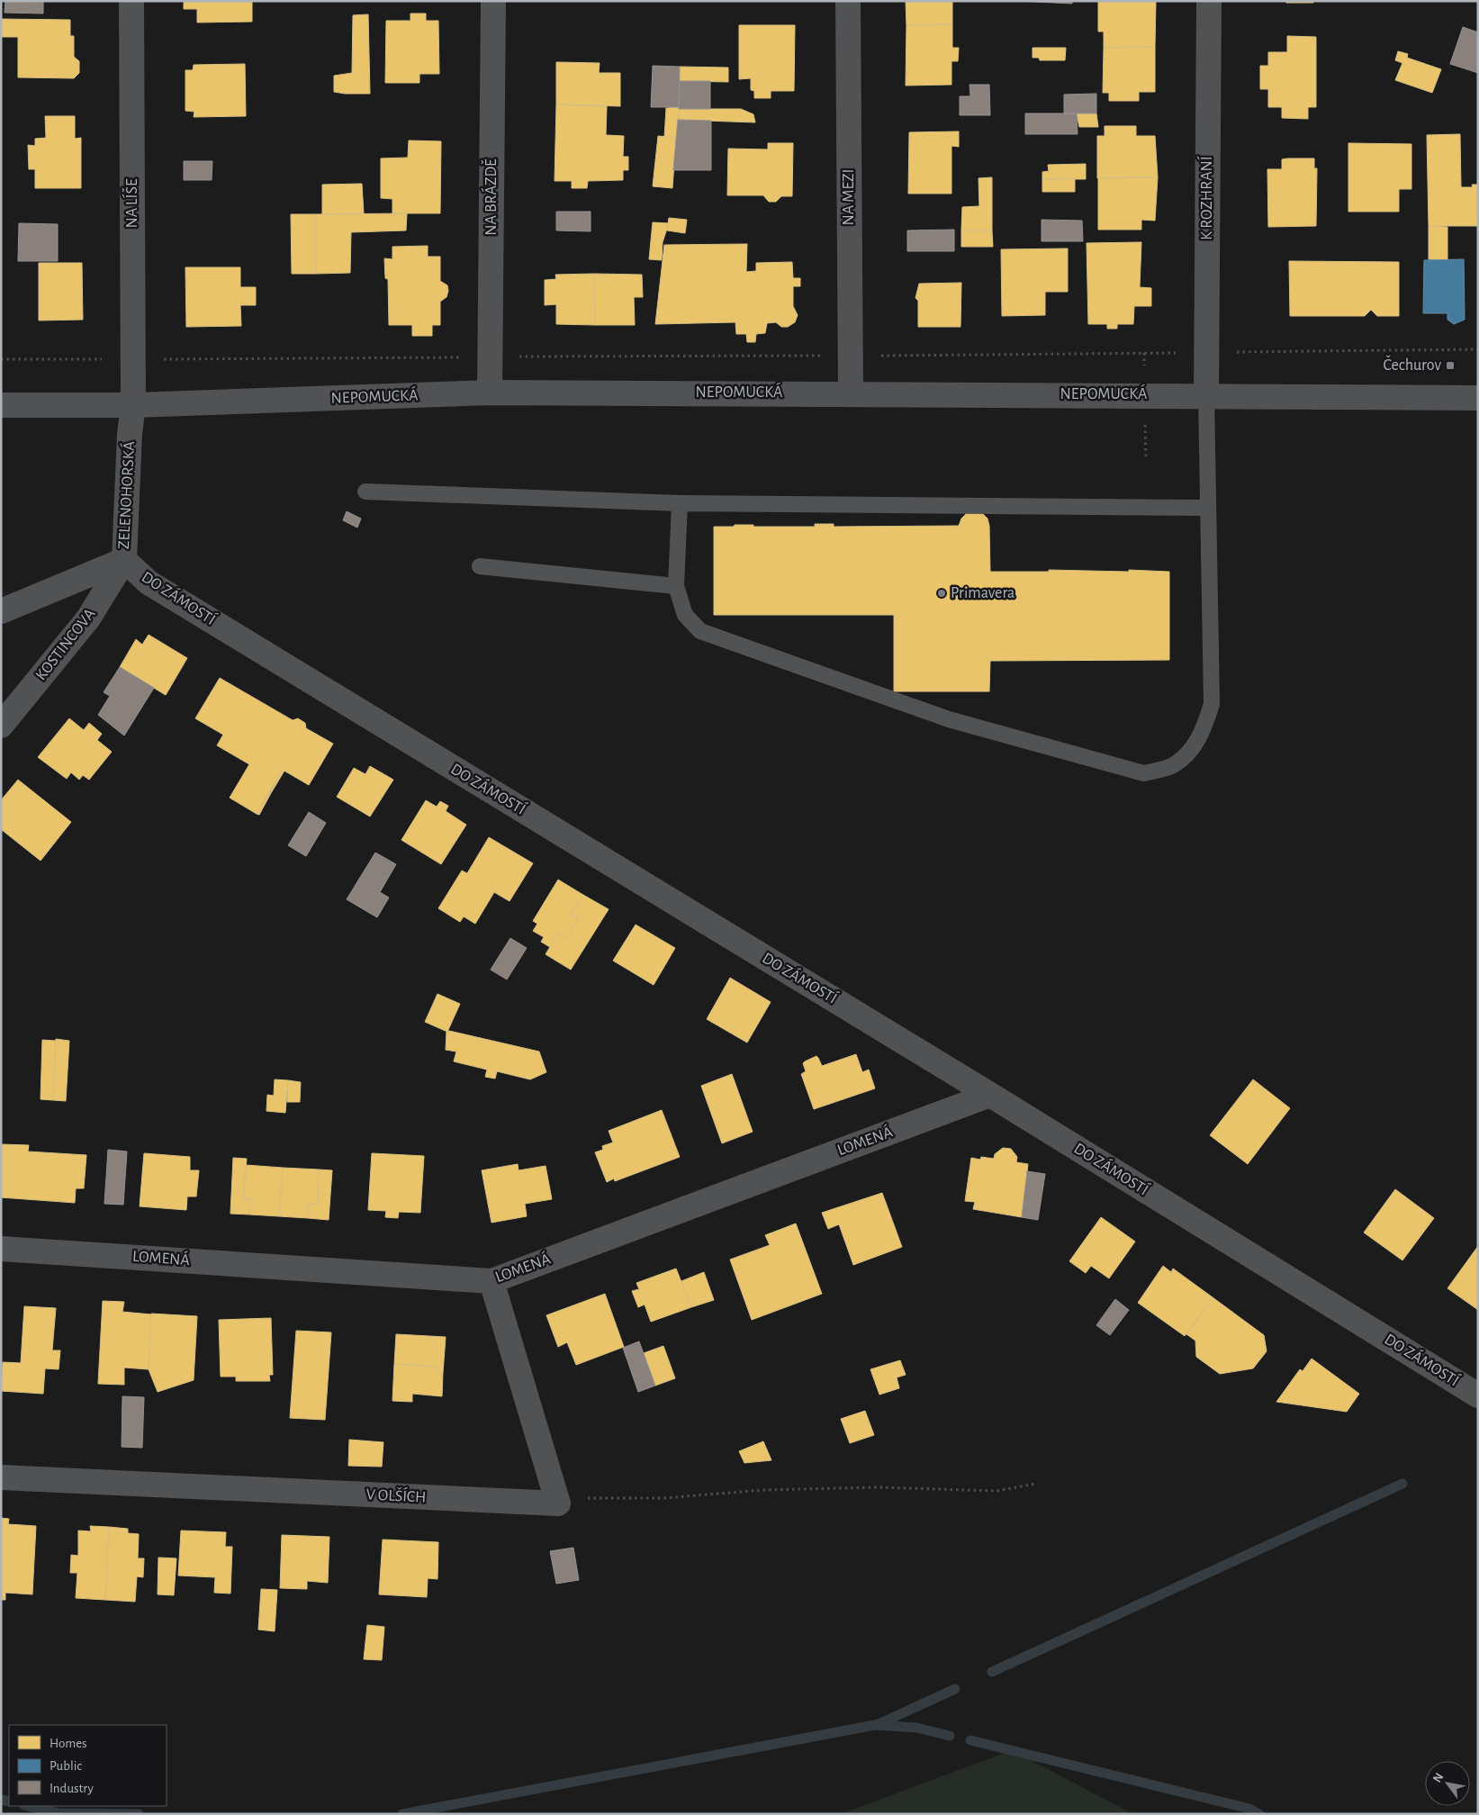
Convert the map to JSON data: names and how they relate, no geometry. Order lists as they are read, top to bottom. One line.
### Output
{"streets":{"street":["NA BRÁZDĚ","NA MEZI","K ROZHRANÍ","NA LÍŠE","NEPOMUCKÁ","ZELENOHORSKÁ","DO ZÁMOSTÍ","KOSTINCOVA","LOMENÁ","V OLŠÍCH"]},"crossings":[["NA BRÁZDĚ","NEPOMUCKÁ"],["NA MEZI","NEPOMUCKÁ"],["K ROZHRANÍ","NEPOMUCKÁ"],["NA LÍŠE","NEPOMUCKÁ"],["NA LÍŠE","ZELENOHORSKÁ"],["NEPOMUCKÁ","ZELENOHORSKÁ"],["ZELENOHORSKÁ","DO ZÁMOSTÍ"],["ZELENOHORSKÁ","KOSTINCOVA"],["DO ZÁMOSTÍ","KOSTINCOVA"],["DO ZÁMOSTÍ","LOMENÁ"]],"places":{"transit":["Čechurov"],"other":["Primavera"]},"legend":["Homes","Public","Industry"],"north":"top left"}
